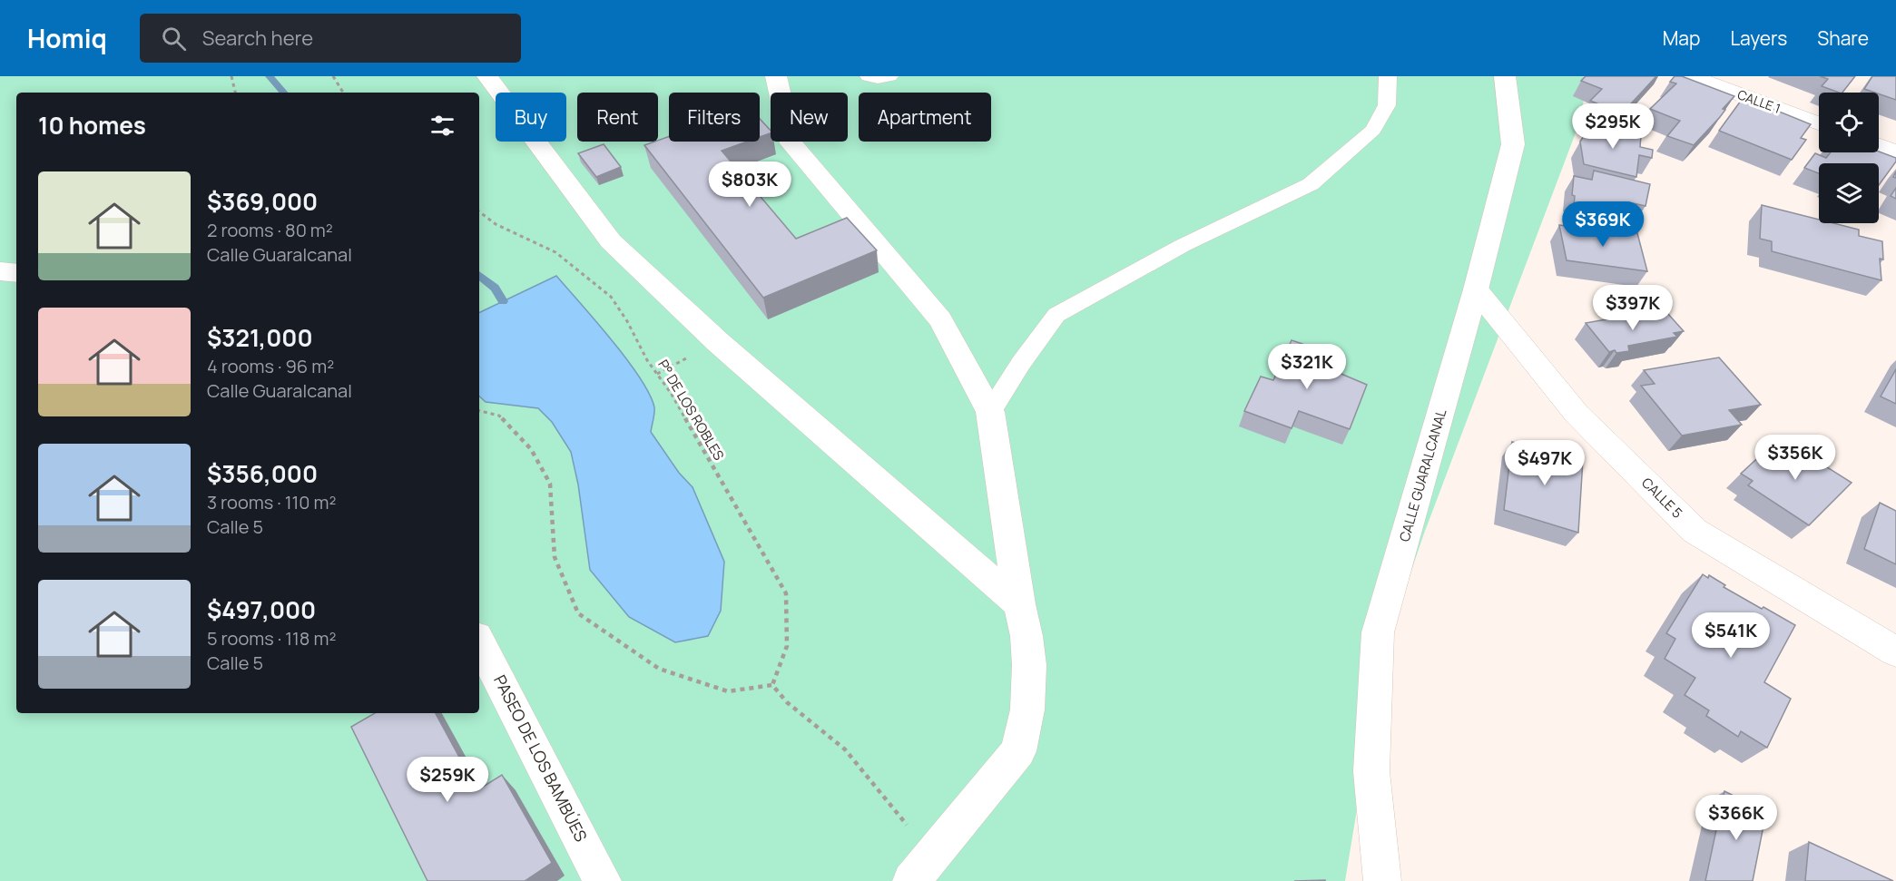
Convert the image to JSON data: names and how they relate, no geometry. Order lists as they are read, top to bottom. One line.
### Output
{"streets":{"street":["CALLE 1","CALLE GUARALCANAL","CALLE 5","PASEO DE LOS BAMBÚES"],"path":["P° DE LOS ROBLES"]},"crossings":[["CALLE GUARALCANAL","CALLE 5"]],"page":{"header":"Homiq","search":"Search here","nav":["Map","Layers","Share"],"chip":["Buy","Rent","Filters","New","Apartment"],"heading":"10 homes","price":["$295K","$803K","$369K","$397K","$321K","$356K","$497K","$541K","$259K","$366K"],"list":[{"name":"$369,000","note":"2 rooms · 80 m² · Calle Guaralcanal"},{"name":"$321,000","note":"4 rooms · 96 m² · Calle Guaralcanal"},{"name":"$356,000","note":"3 rooms · 110 m² · Calle 5"},{"name":"$497,000","note":"5 rooms · 118 m² · Calle 5"}]}}
